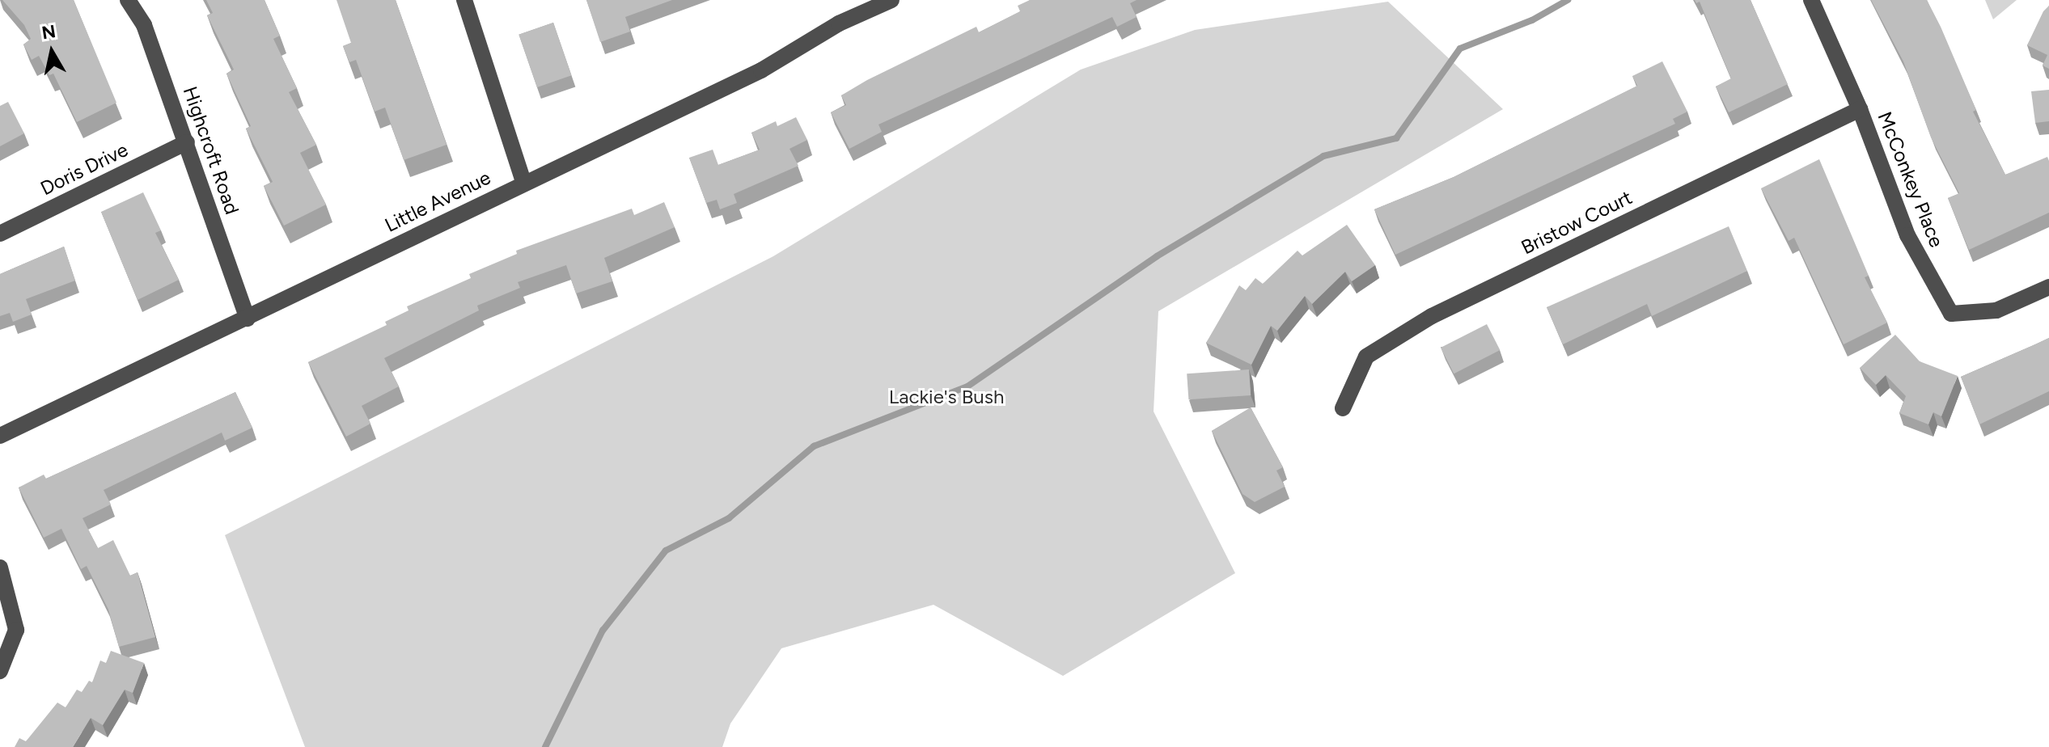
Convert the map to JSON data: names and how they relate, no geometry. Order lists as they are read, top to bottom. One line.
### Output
{"streets":{"street":["Highcroft Road","Doris Drive","McConkey Place","Little Avenue","Bristow Court"]},"crossings":[["Highcroft Road","Doris Drive"],["Highcroft Road","Little Avenue"],["McConkey Place","Bristow Court"]],"parks":["Lackie's Bush"],"north":"top"}
